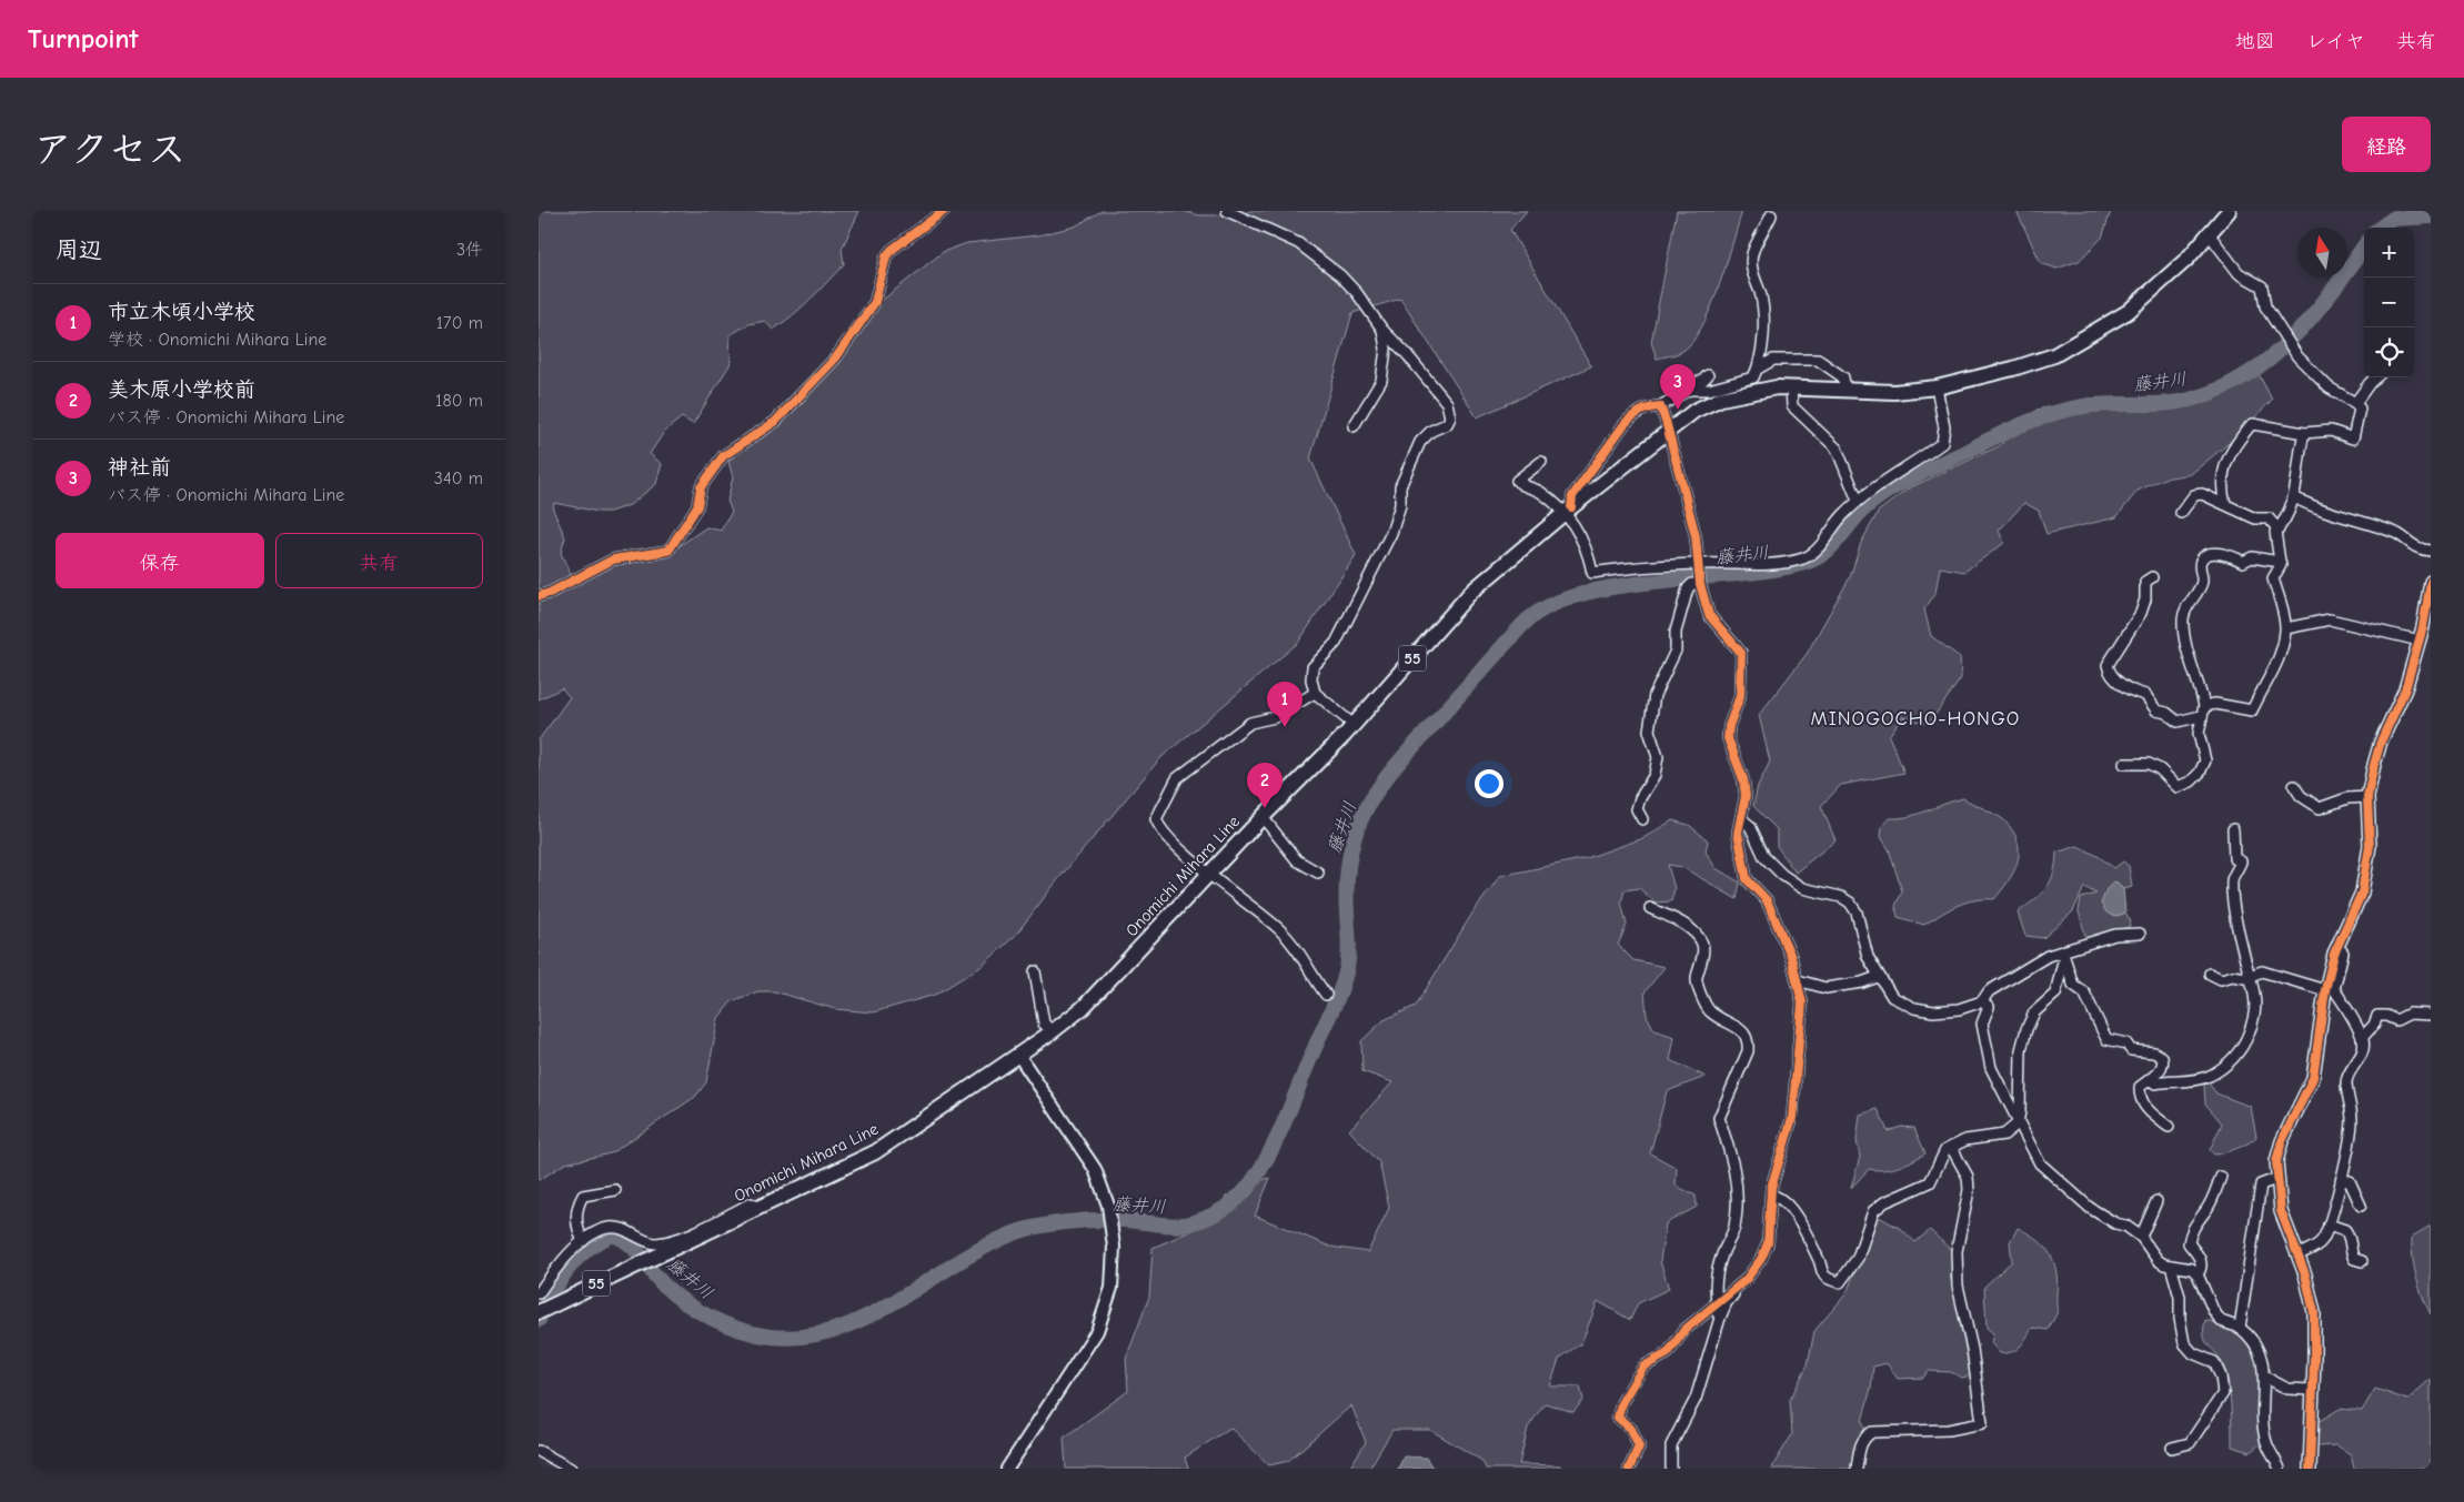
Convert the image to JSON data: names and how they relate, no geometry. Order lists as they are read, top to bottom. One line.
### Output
{"streets":{"main road":["55","Onomichi Mihara Line"]},"districts":["MINOGOCHO-HONGO"],"water":["藤井川"],"north":"top","page":{"header":"Turnpoint","nav":["地図","レイヤ","共有"],"title":"アクセス","buttons":["経路",["保存","共有"]],"heading":["周辺","3件"],"map_buttons":["+","−"],"list":[{"mark":"1","name":"市立木頃小学校","note":"学校 · Onomichi Mihara Line","value":"170 m"},{"mark":"2","name":"美木原小学校前","note":"バス停 · Onomichi Mihara Line","value":"180 m"},{"mark":"3","name":"神社前","note":"バス停 · Onomichi Mihara Line","value":"340 m"}],"pins":["3","1","2"]}}
